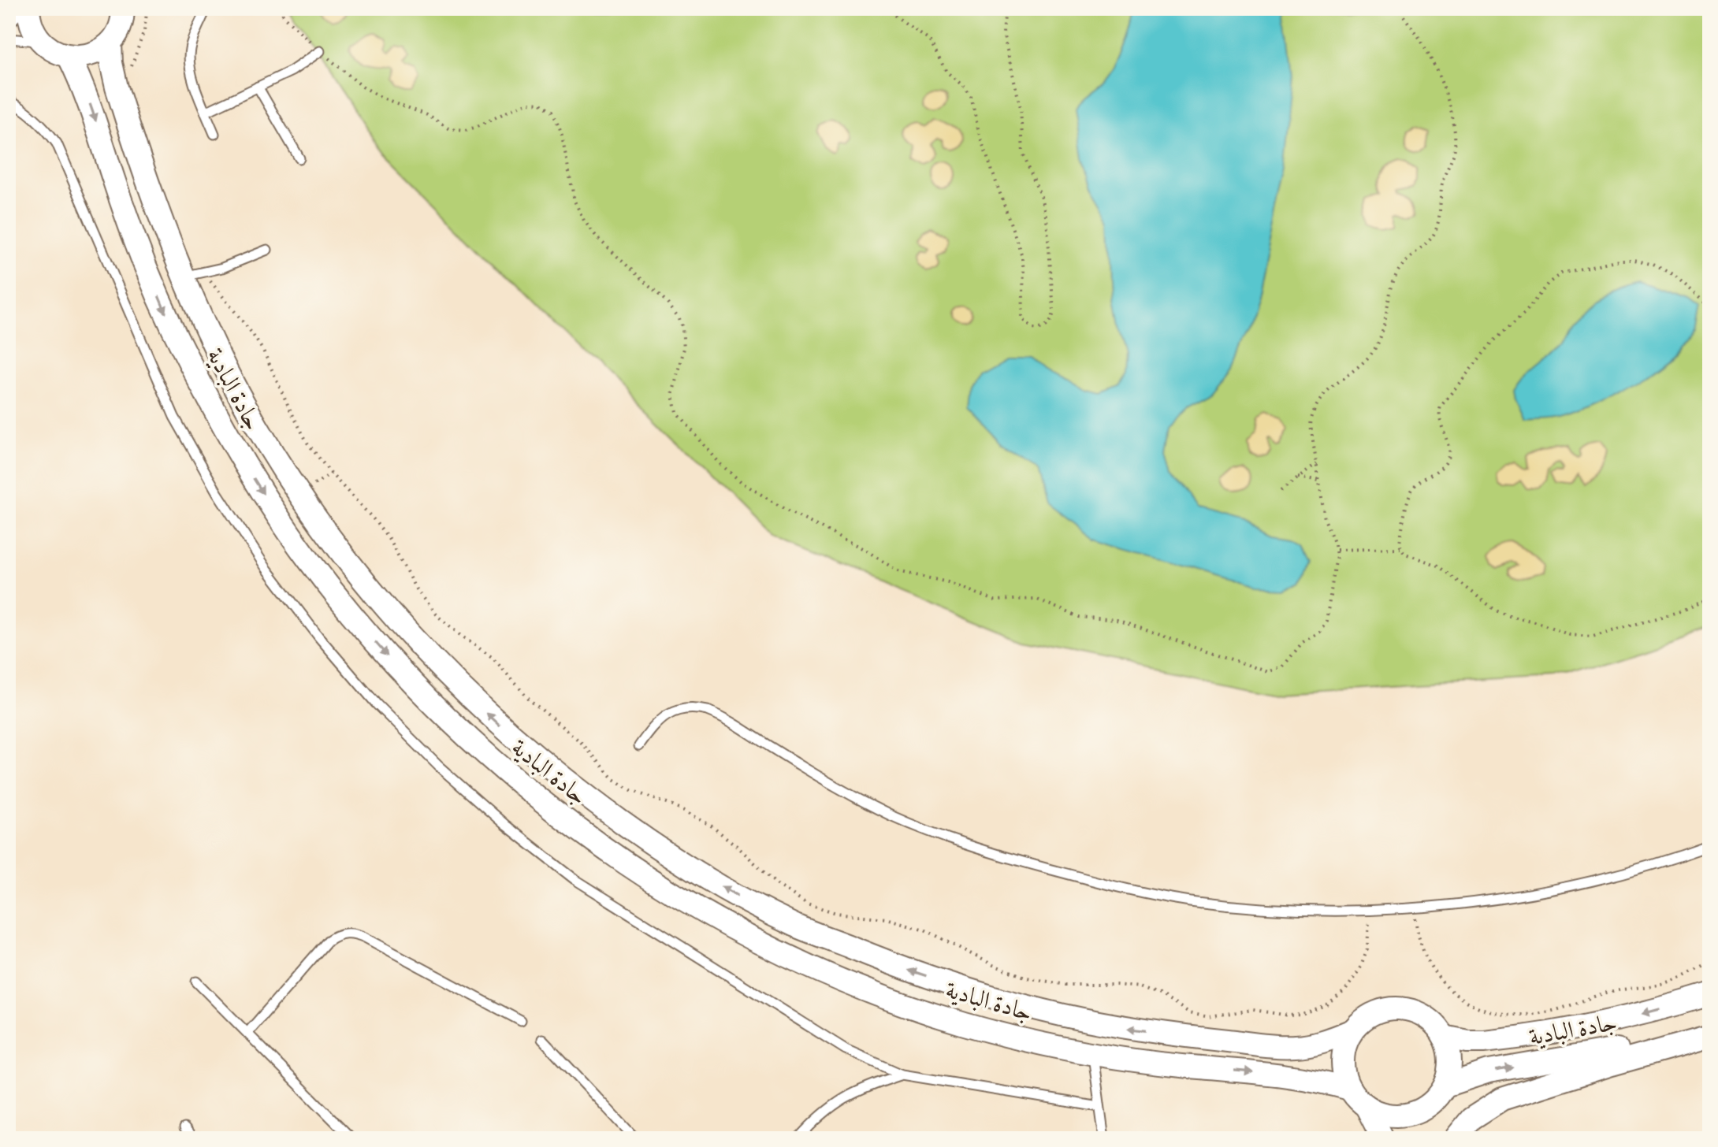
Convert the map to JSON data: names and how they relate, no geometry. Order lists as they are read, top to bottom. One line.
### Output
{"streets":{"street":["جادة البادية"]}}
